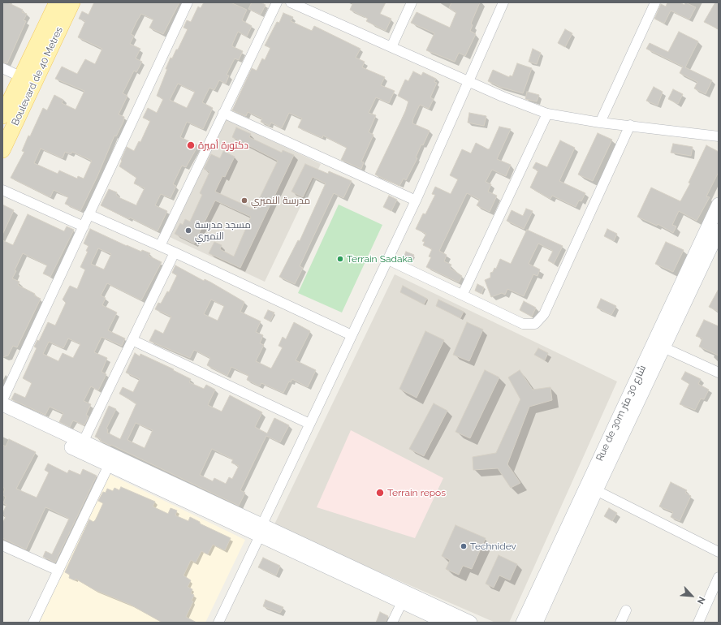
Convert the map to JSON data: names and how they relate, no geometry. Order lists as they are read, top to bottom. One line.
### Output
{"streets":{"main road":["Boulevard de 40 Metres"],"street":["Rue de 30m شارع 30 متر"]},"places":["دكتورة أميرة","مدرسة النميري","مسجد مدرسة النميري","Terrain Sadaka","Terrain repos","Technidev"],"north":"bottom right"}
